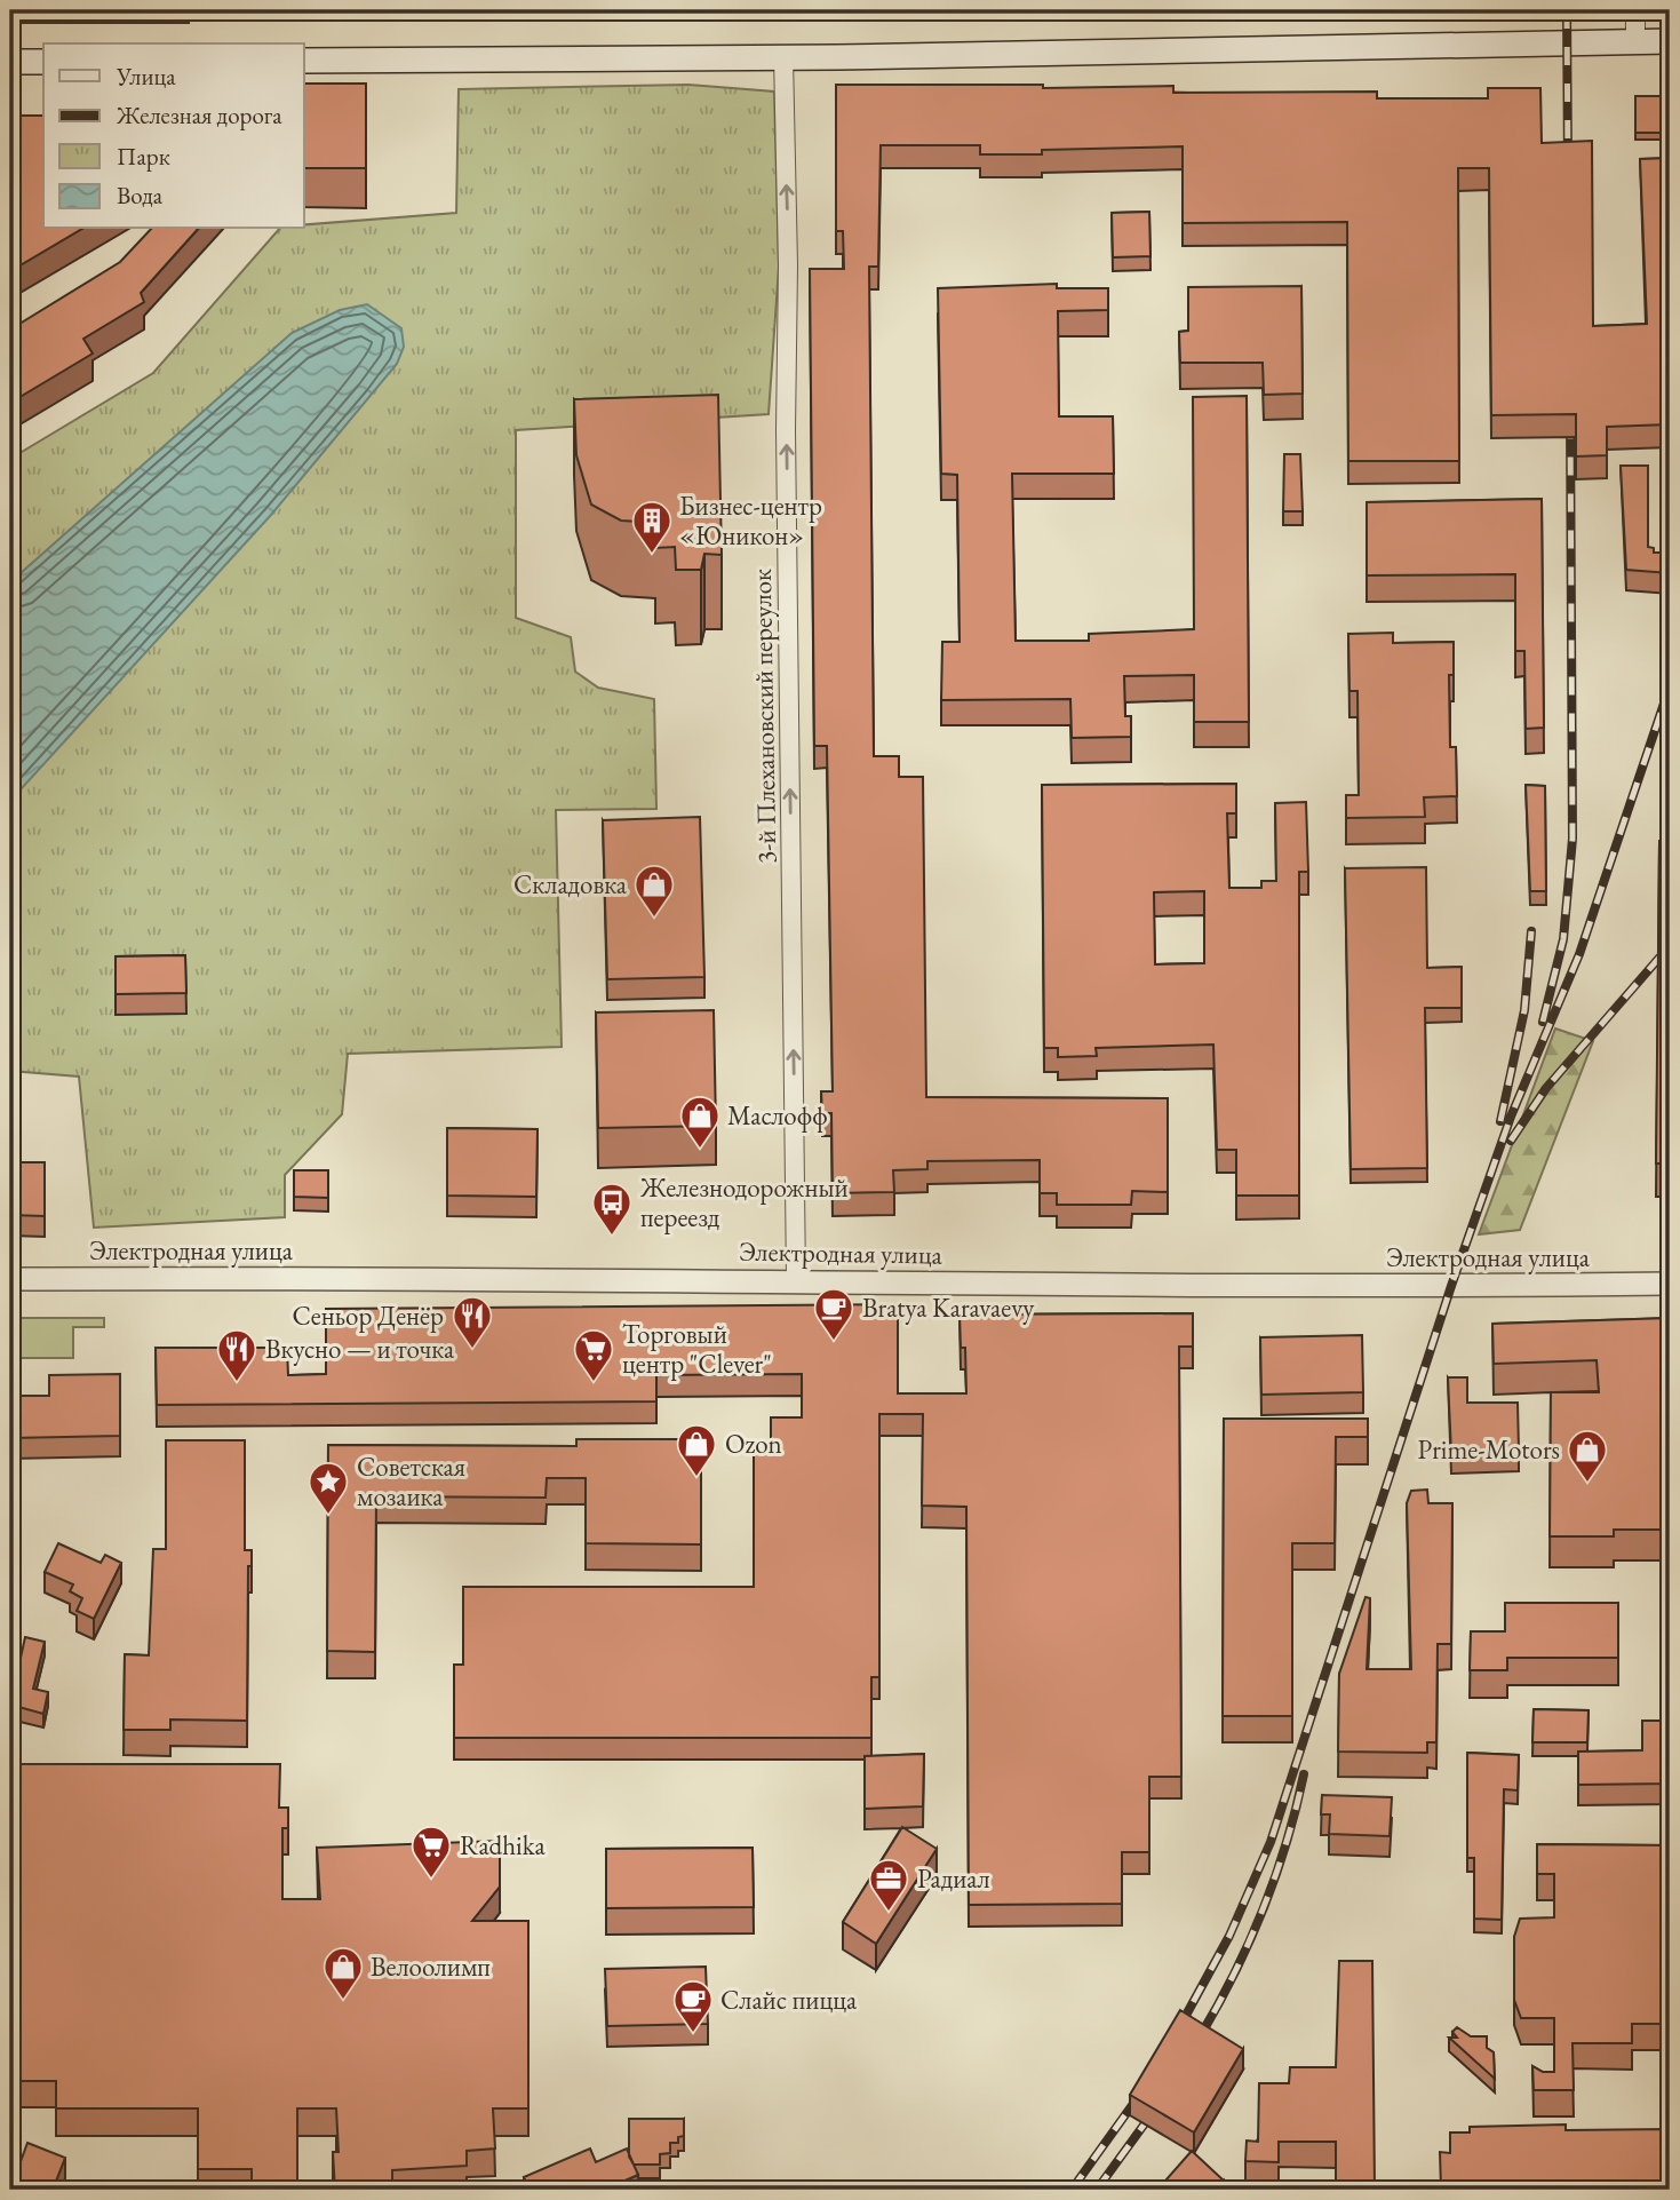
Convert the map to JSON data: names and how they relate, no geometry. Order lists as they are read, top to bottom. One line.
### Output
{"streets":{"street":["3-й Плехановский переулок","Электродная улица"]},"crossings":[["3-й Плехановский переулок","Электродная улица"]],"one_way":["3-й Плехановский переулок"],"places":{"building":["Бизнес-центр «Юникон»"],"shop":["Складовка","Маслофф","Ozon","Prime-Motors","Велоолимп"],"bus stop":["Железнодорожный переезд"],"cafe":["Bratya Karavaevy","Слайс пицца"],"restaurant":["Сеньор Денёр","Вкусно — и точка"],"supermarket":["Торговый центр \"Clever\"","Radhika"],"place":["Советская мозаика"],"office":["Радиал"]},"legend":["Улица","Железная дорога","Парк","Вода"]}
